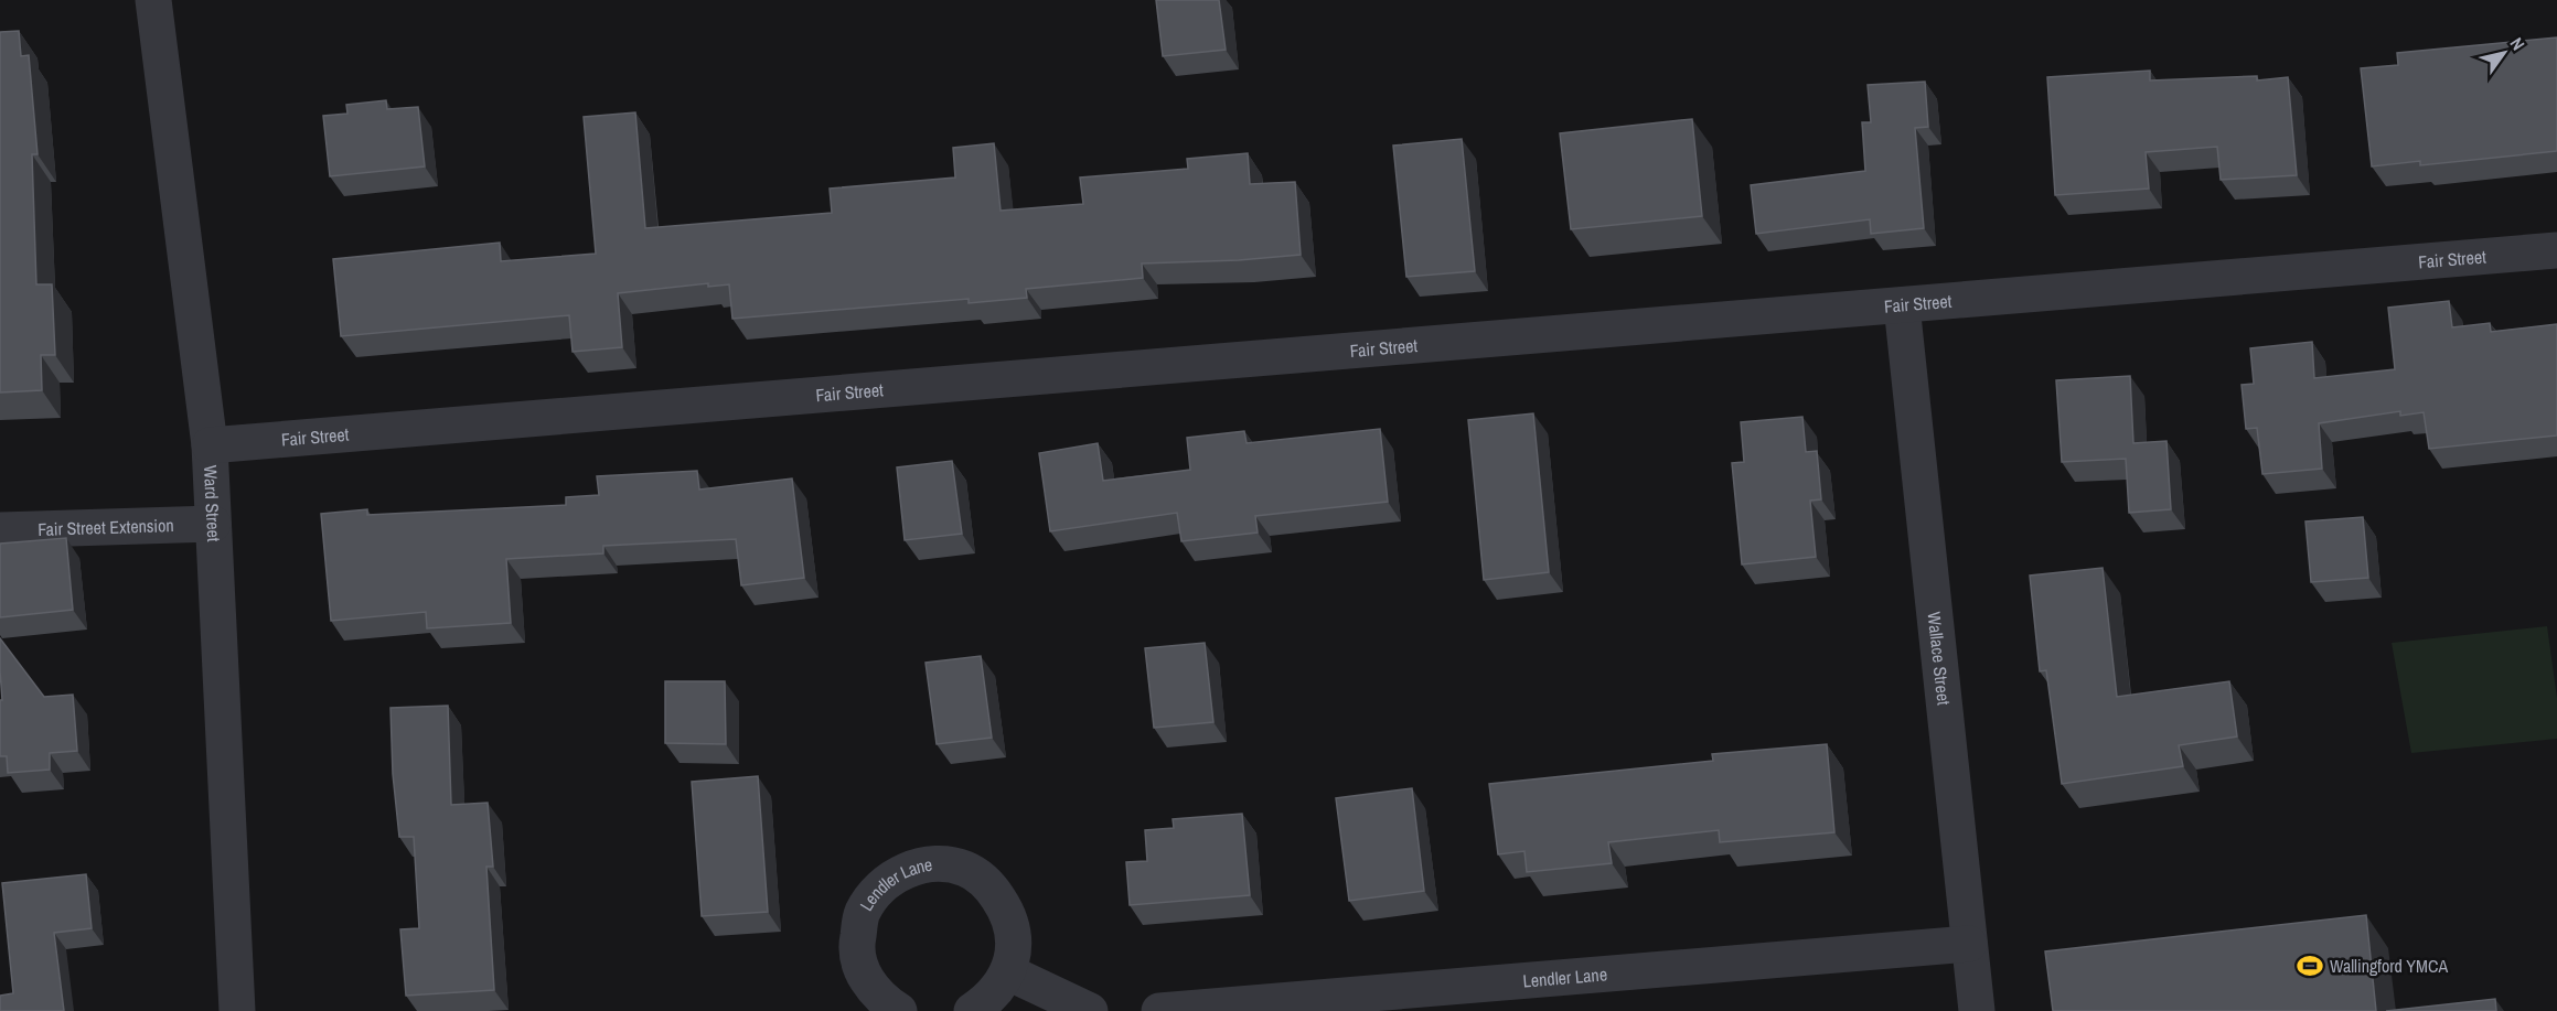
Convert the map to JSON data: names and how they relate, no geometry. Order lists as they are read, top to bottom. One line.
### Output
{"streets":{"street":["Fair Street","Ward Street","Fair Street Extension","Wallace Street","Lendler Lane"]},"crossings":[["Fair Street","Ward Street"],["Fair Street","Wallace Street"],["Ward Street","Fair Street Extension"],["Wallace Street","Lendler Lane"]],"places":{"sports":["Wallingford YMCA"]},"north":"top right"}
